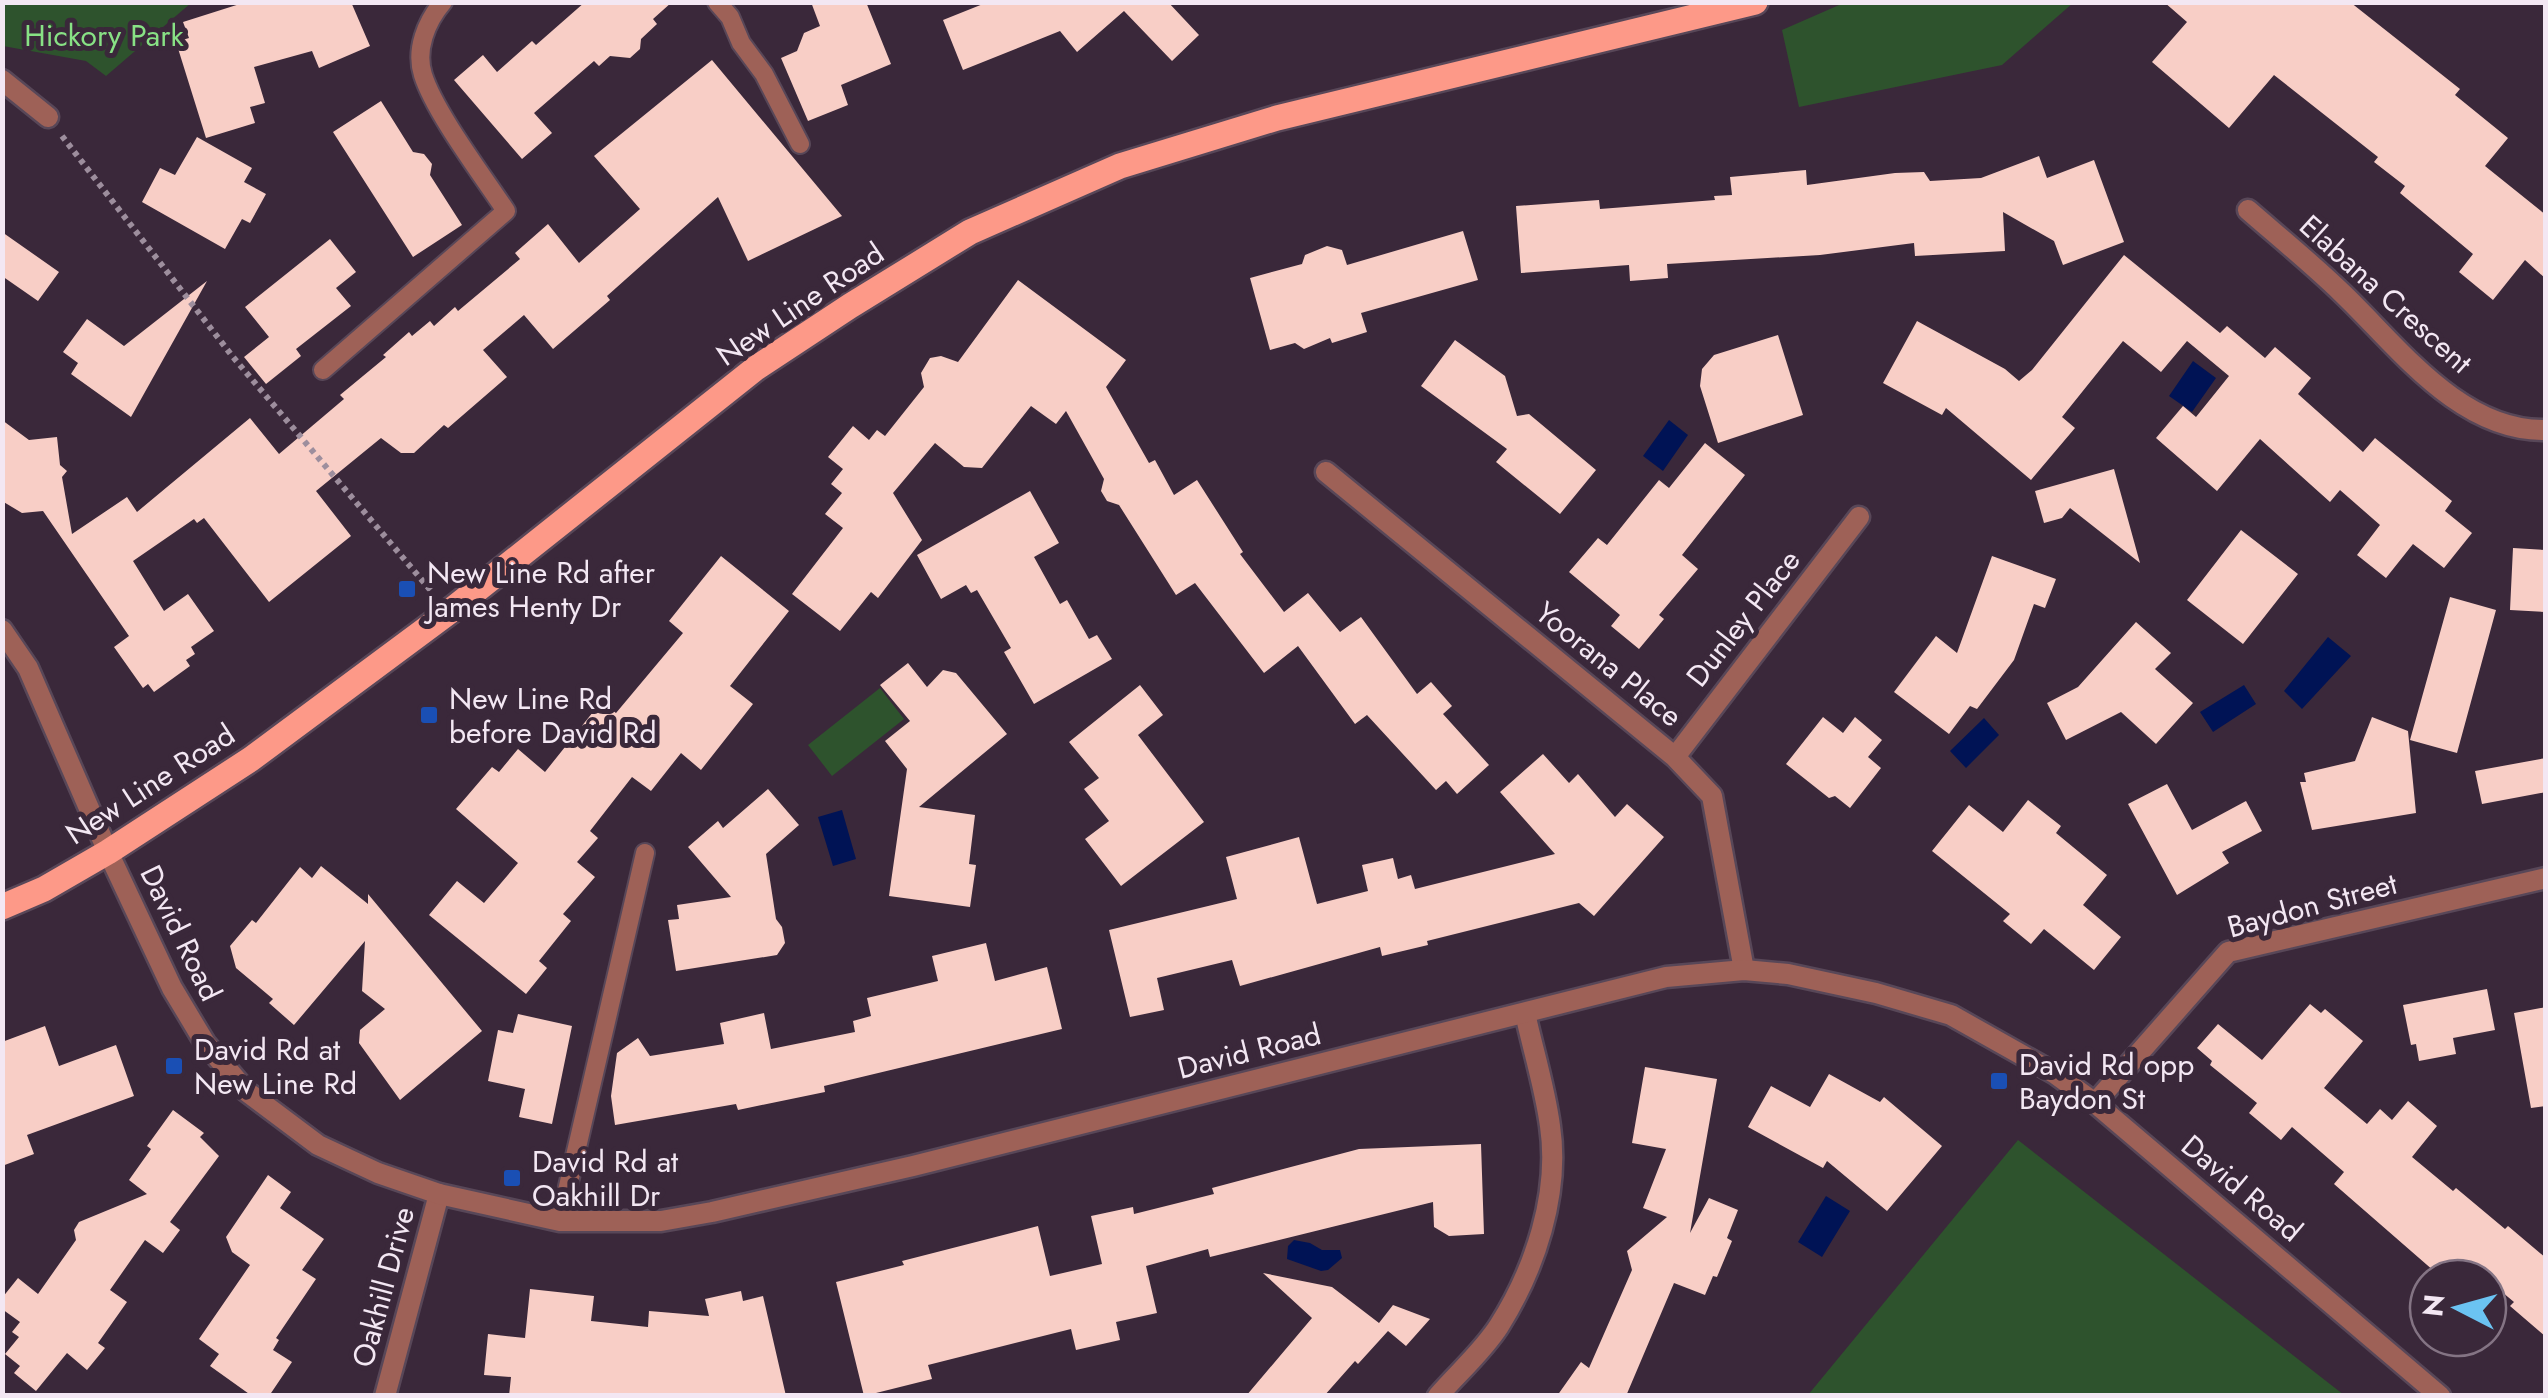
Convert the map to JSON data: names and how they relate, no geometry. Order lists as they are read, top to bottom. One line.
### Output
{"streets":{"main road":["New Line Road"],"street":["Elabana Crescent","Dunley Place","Yoorana Place","Baydon Street","David Road","Oakhill Drive"]},"crossings":[["New Line Road","David Road"],["Dunley Place","Yoorana Place"],["Yoorana Place","David Road"],["Baydon Street","David Road"],["David Road","Oakhill Drive"]],"parks":["Hickory Park"],"places":{"transit":["New Line Rd after James Henty Dr","New Line Rd before David Rd","David Rd at New Line Rd","David Rd opp Baydon St","David Rd at Oakhill Dr"]},"north":"left"}
